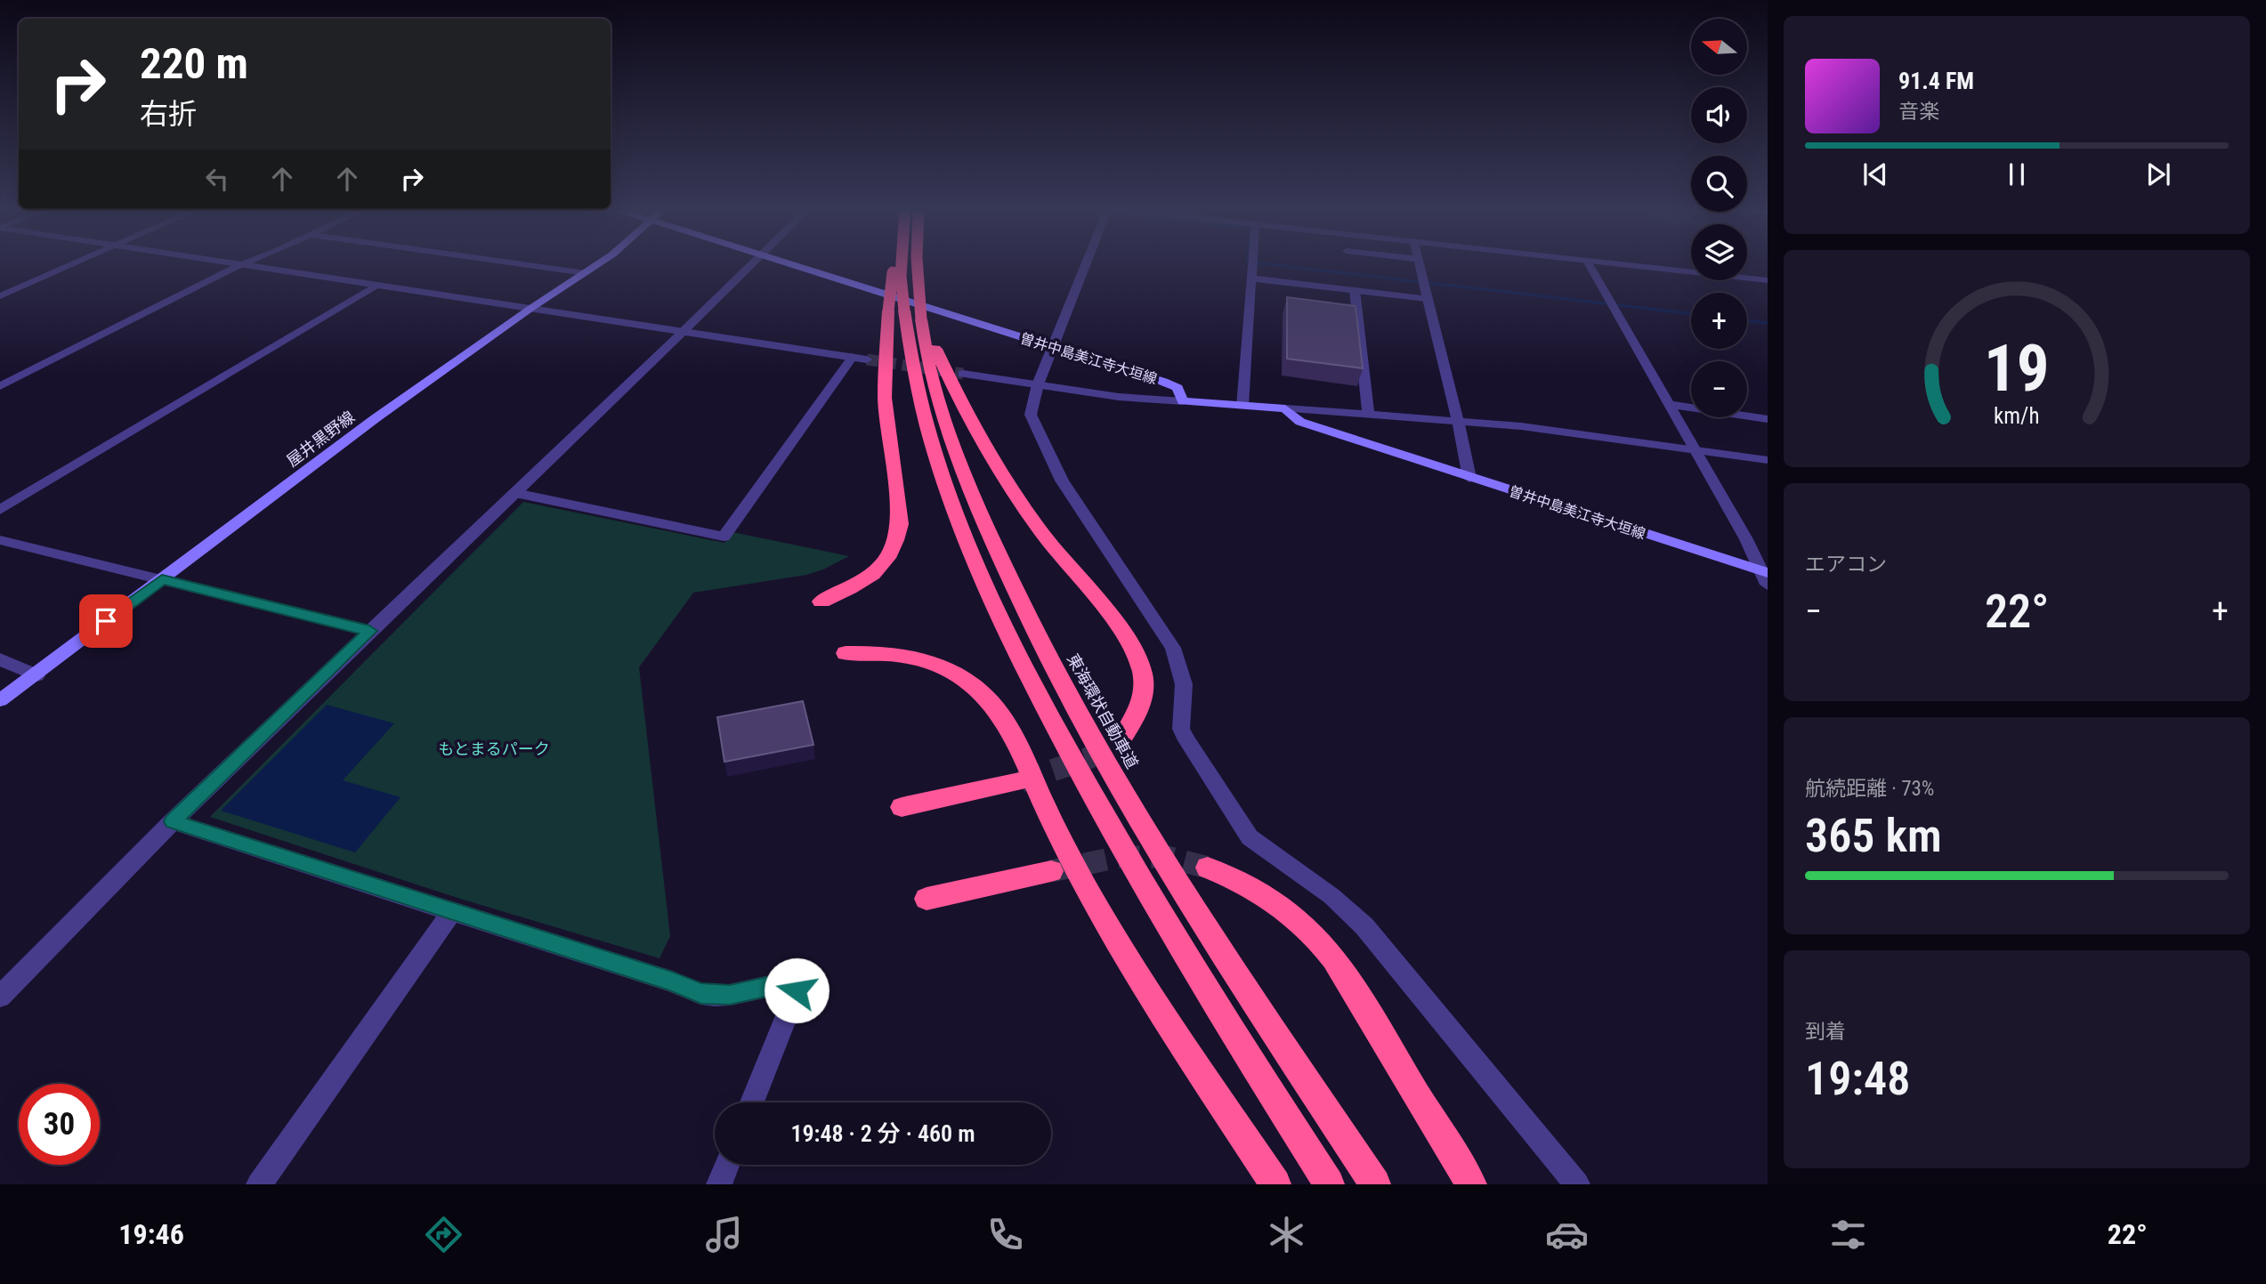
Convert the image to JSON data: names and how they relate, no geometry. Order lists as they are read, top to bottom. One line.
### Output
{"streets":{"highway":["東海環状自動車道"],"main road":["曽井中島美江寺大垣線","屋井黒野線"]},"parks":["もとまるパーク"],"north":"left","page":{"map_buttons":["+","−"],"turn":["220 m","右折"],"song":["91.4 FM","音楽"],"tile":["エアコン",["航続距離 · 73%","365 km"],["到着","19:48"]],"heat":["−","22°","+"],"limit":"30","trip":"19:48 · 2 分 · 460 m","tabs":["19:46","22°"],"gauge":["19","km/h"]}}
